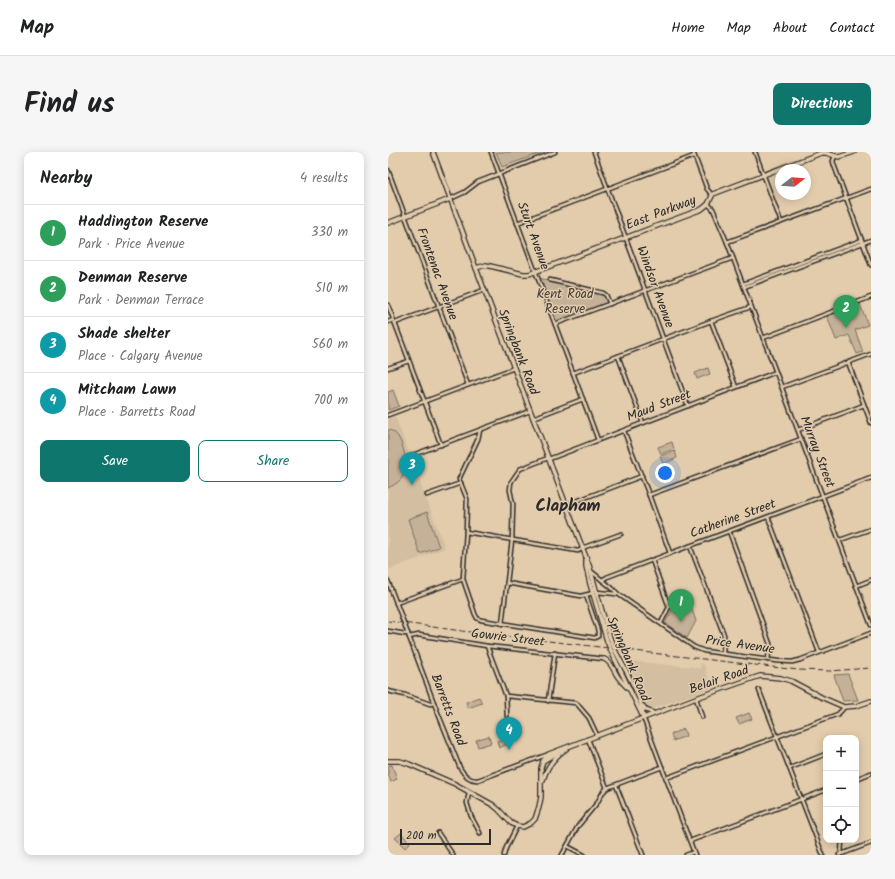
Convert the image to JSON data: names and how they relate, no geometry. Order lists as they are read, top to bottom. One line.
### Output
{"streets":{"main road":["East Parkway","Springbank Road","Belair Road"],"street":["Sturt Avenue","Frontenac Avenue","Windsor Avenue","Maud Street","Murray Street","Catherine Street","Gowrie Street","Price Avenue","Barretts Road"]},"crossings":[["East Parkway","Sturt Avenue"],["East Parkway","Windsor Avenue"],["East Parkway","Springbank Road"],["East Parkway","Murray Street"],["Sturt Avenue","Maud Street"],["Windsor Avenue","Maud Street"],["Springbank Road","Maud Street"],["Springbank Road","Price Avenue"],["Springbank Road","Belair Road"],["Maud Street","Murray Street"],["Murray Street","Catherine Street"],["Catherine Street","Price Avenue"],["Gowrie Street","Barretts Road"],["Belair Road","Barretts Road"]],"districts":["Clapham"],"parks":["Kent Road Reserve"],"scale_bar":"200 m","north":"right","page":{"header":"Map","nav":["Home","Map","About","Contact"],"title":"Find us","buttons":["Directions",["Save","Share"]],"heading":["Nearby","4 results"],"list":[{"mark":"1","name":"Haddington Reserve","note":"Park · Price Avenue","value":"330 m"},{"mark":"2","name":"Denman Reserve","note":"Park · Denman Terrace","value":"510 m"},{"mark":"3","name":"Shade shelter","note":"Place · Calgary Avenue","value":"560 m"},{"mark":"4","name":"Mitcham Lawn","note":"Place · Barretts Road","value":"700 m"}],"pins":["2","3","1","4"],"map_buttons":["+","−"],"scale":"200 m"}}
